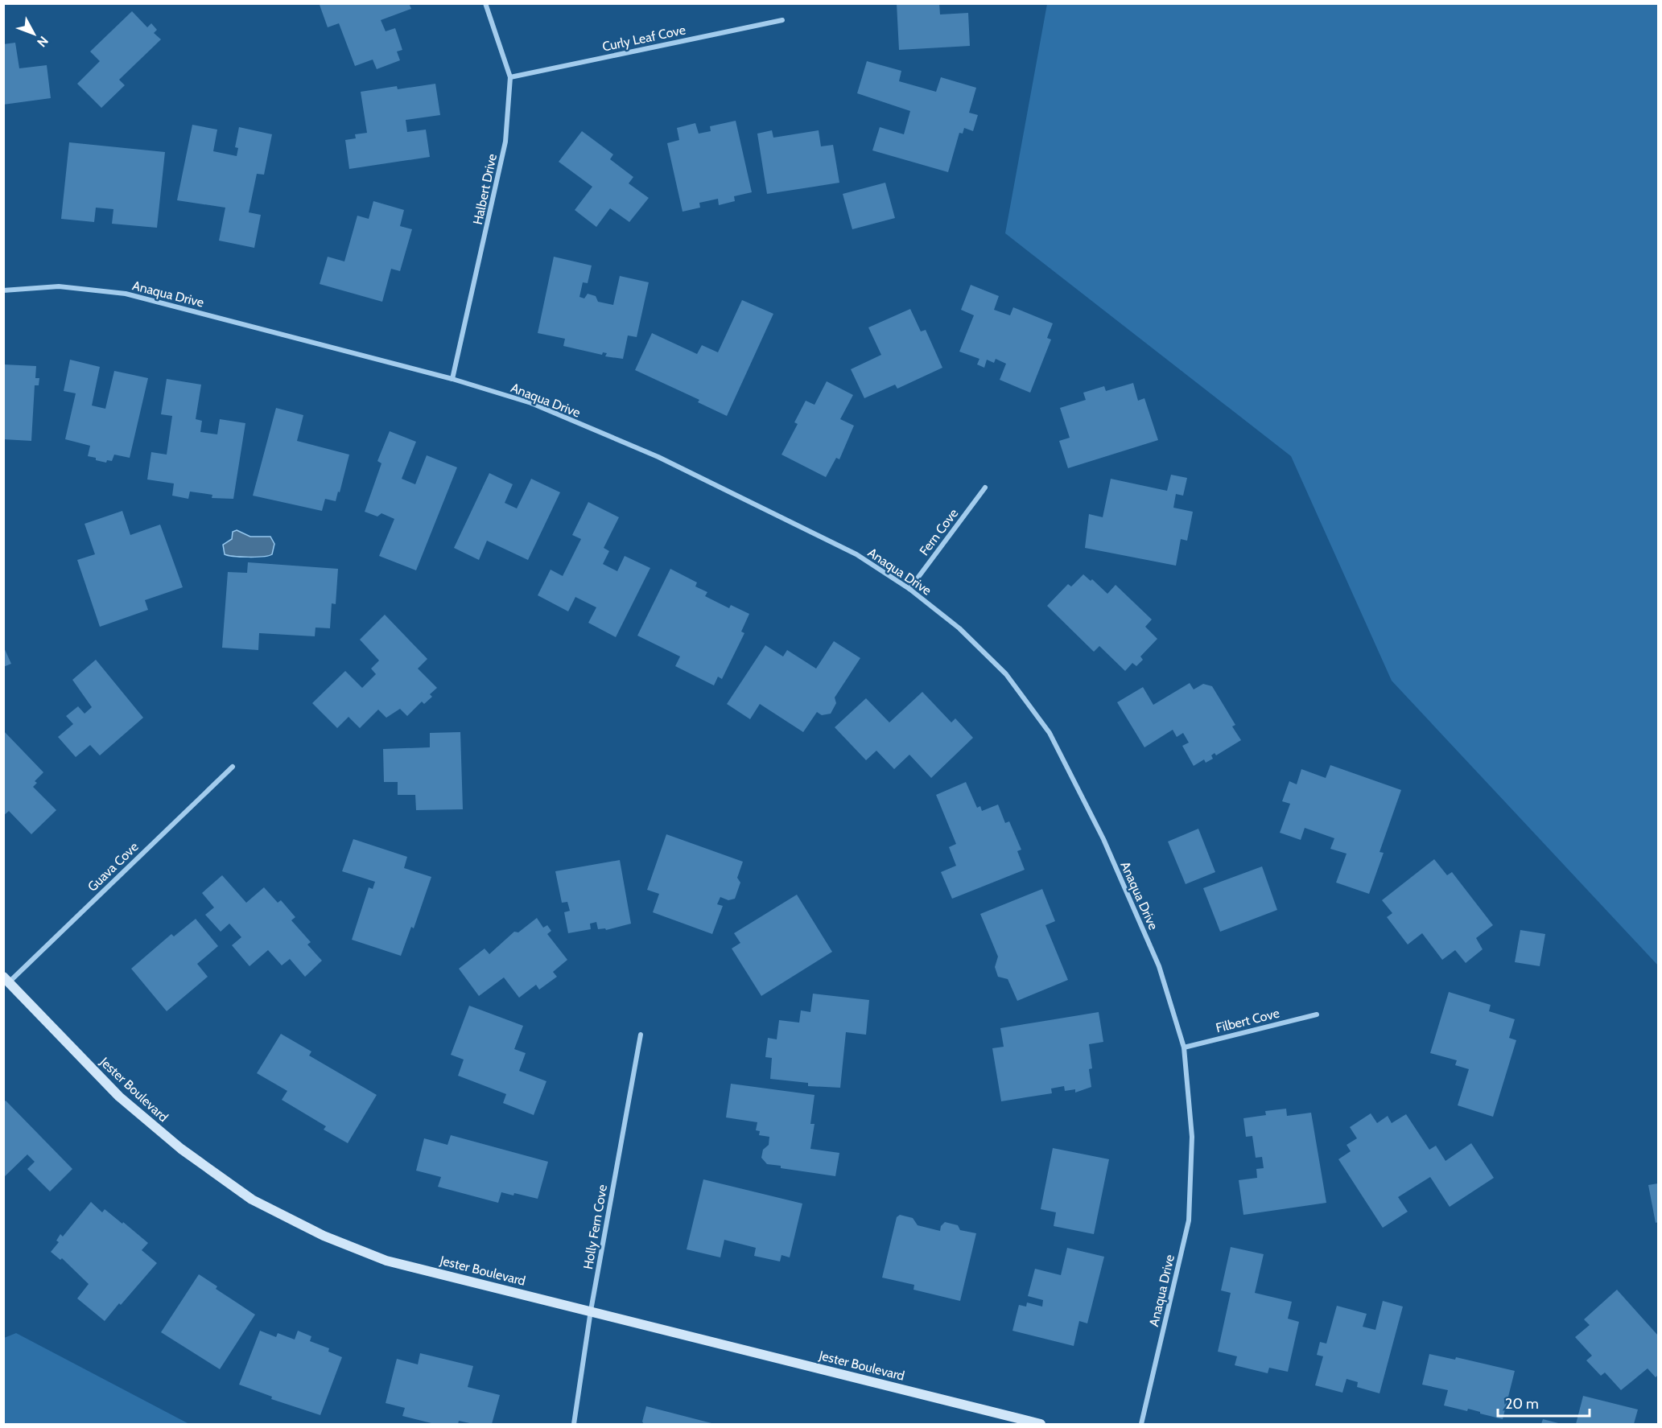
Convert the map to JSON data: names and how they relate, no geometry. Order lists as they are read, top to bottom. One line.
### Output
{"streets":{"street":["Curly Leaf Cove","Halbert Drive","Anaqua Drive","Fern Cove","Guava Cove","Filbert Cove","Jester Boulevard","Holly Fern Cove"]},"crossings":[["Curly Leaf Cove","Halbert Drive"],["Halbert Drive","Anaqua Drive"],["Anaqua Drive","Fern Cove"],["Anaqua Drive","Filbert Cove"],["Guava Cove","Jester Boulevard"],["Jester Boulevard","Holly Fern Cove"]],"scale_bar":"20 m","north":"bottom right"}
